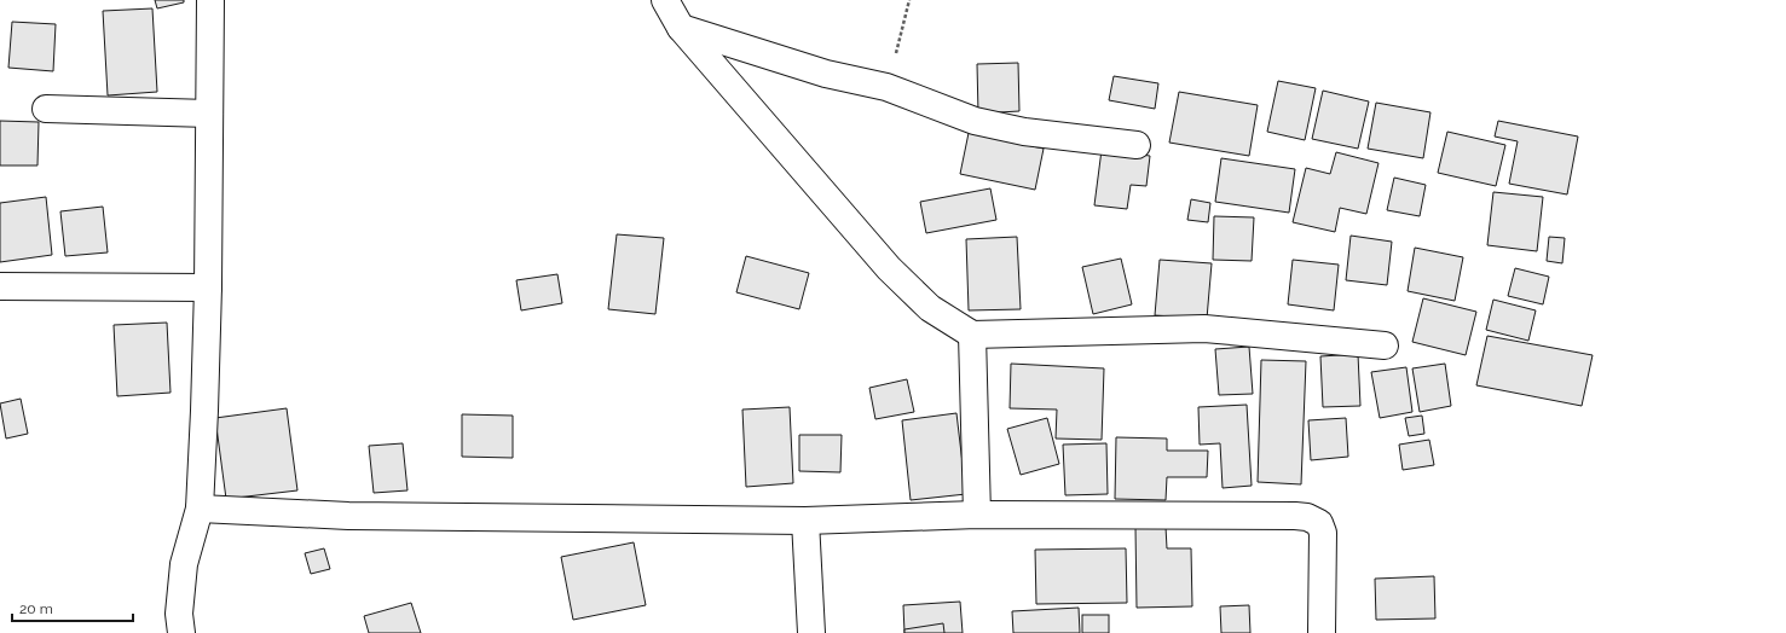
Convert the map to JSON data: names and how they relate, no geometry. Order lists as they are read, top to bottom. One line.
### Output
{"scale_bar":"20 m"}
